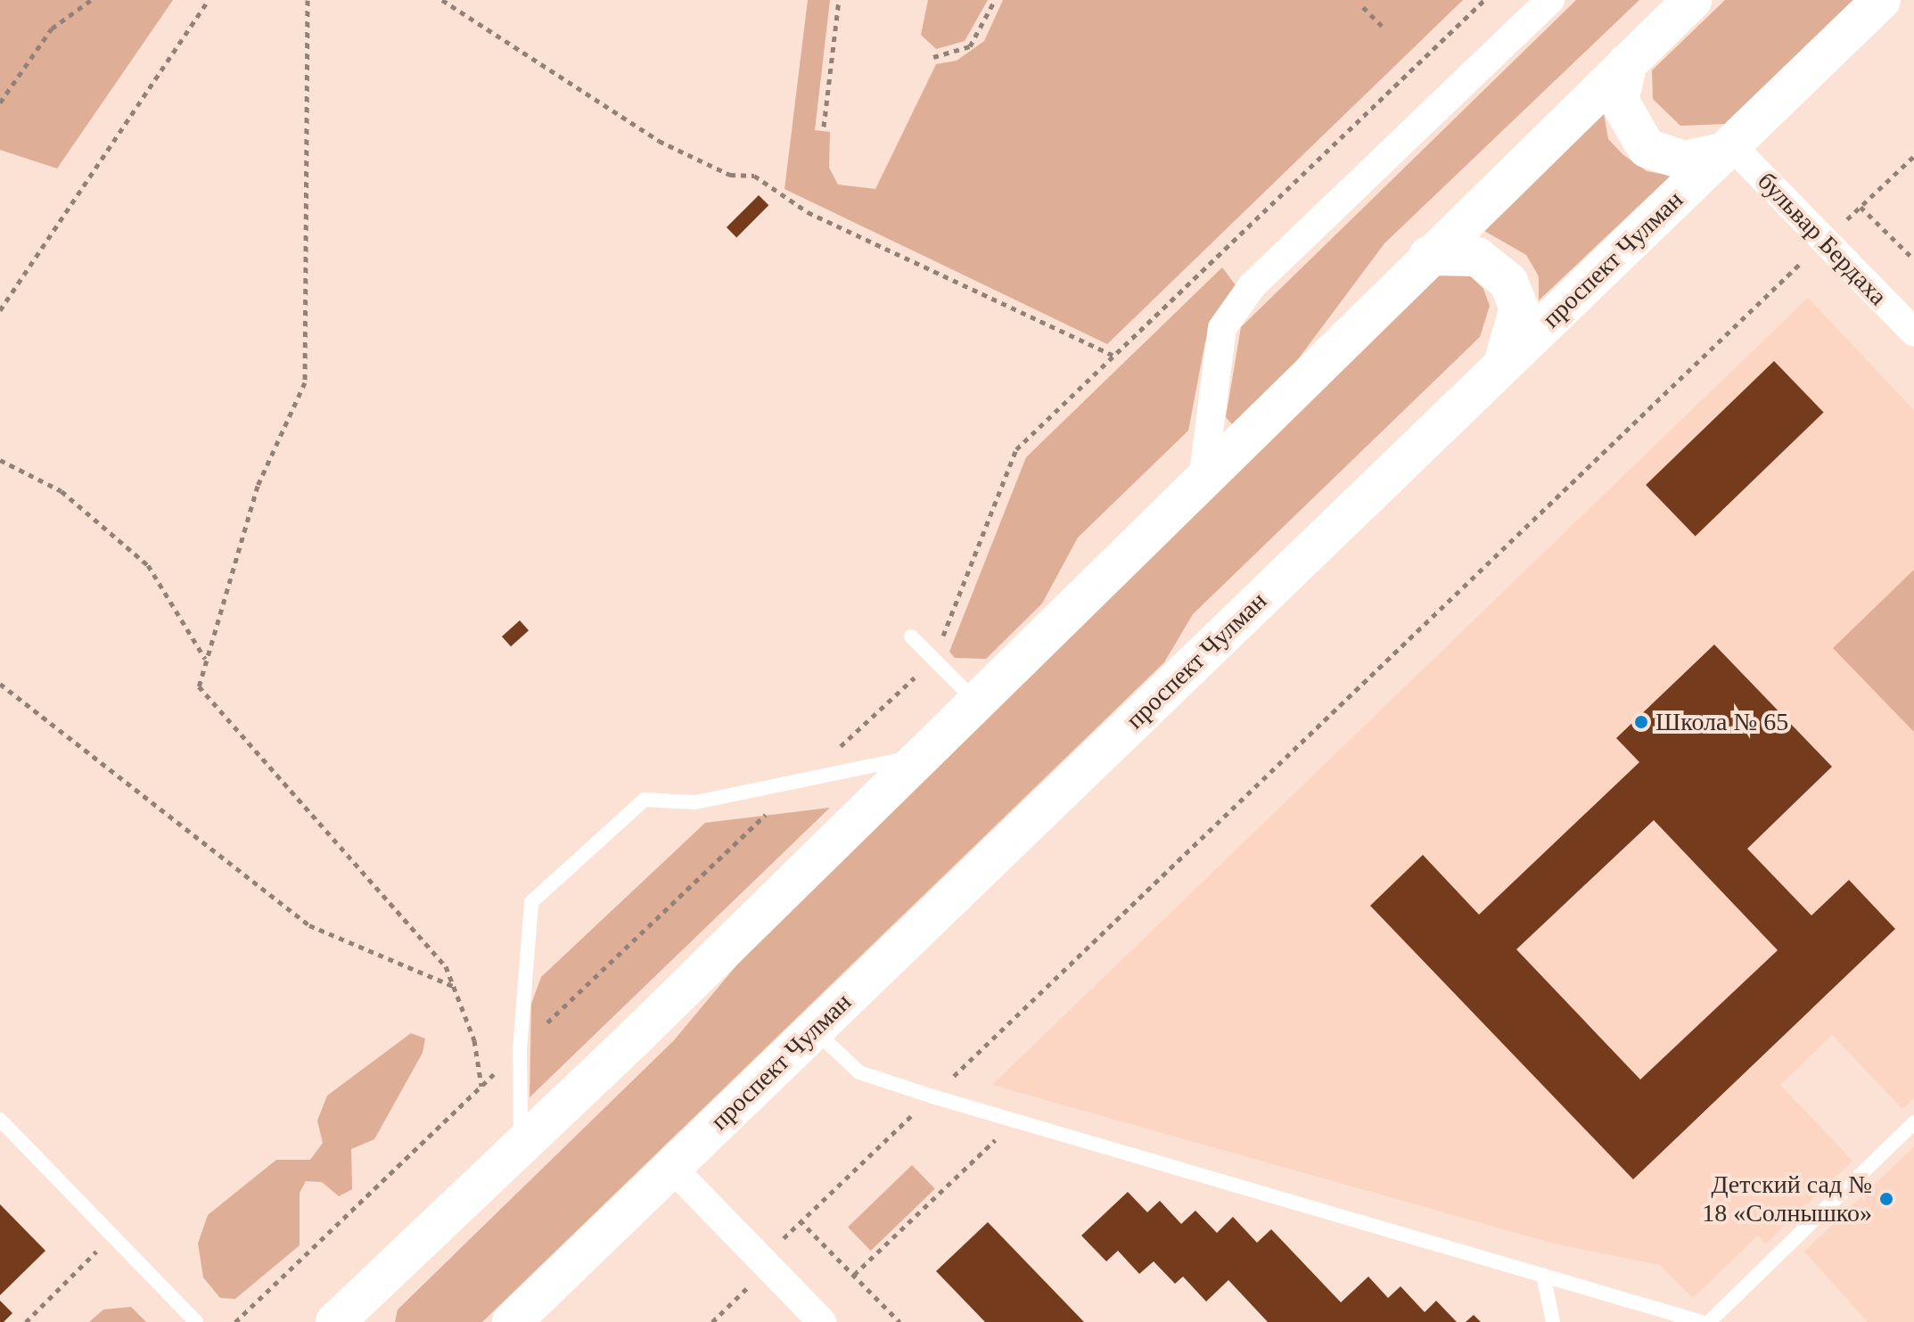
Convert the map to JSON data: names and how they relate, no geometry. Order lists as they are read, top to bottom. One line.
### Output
{"streets":{"main road":["проспект Чулман"],"street":["бульвар Бердаха"]},"crossings":[["бульвар Бердаха","проспект Чулман"]],"places":["Школа № 65","Детский сад № 18 «Солнышко»"]}
